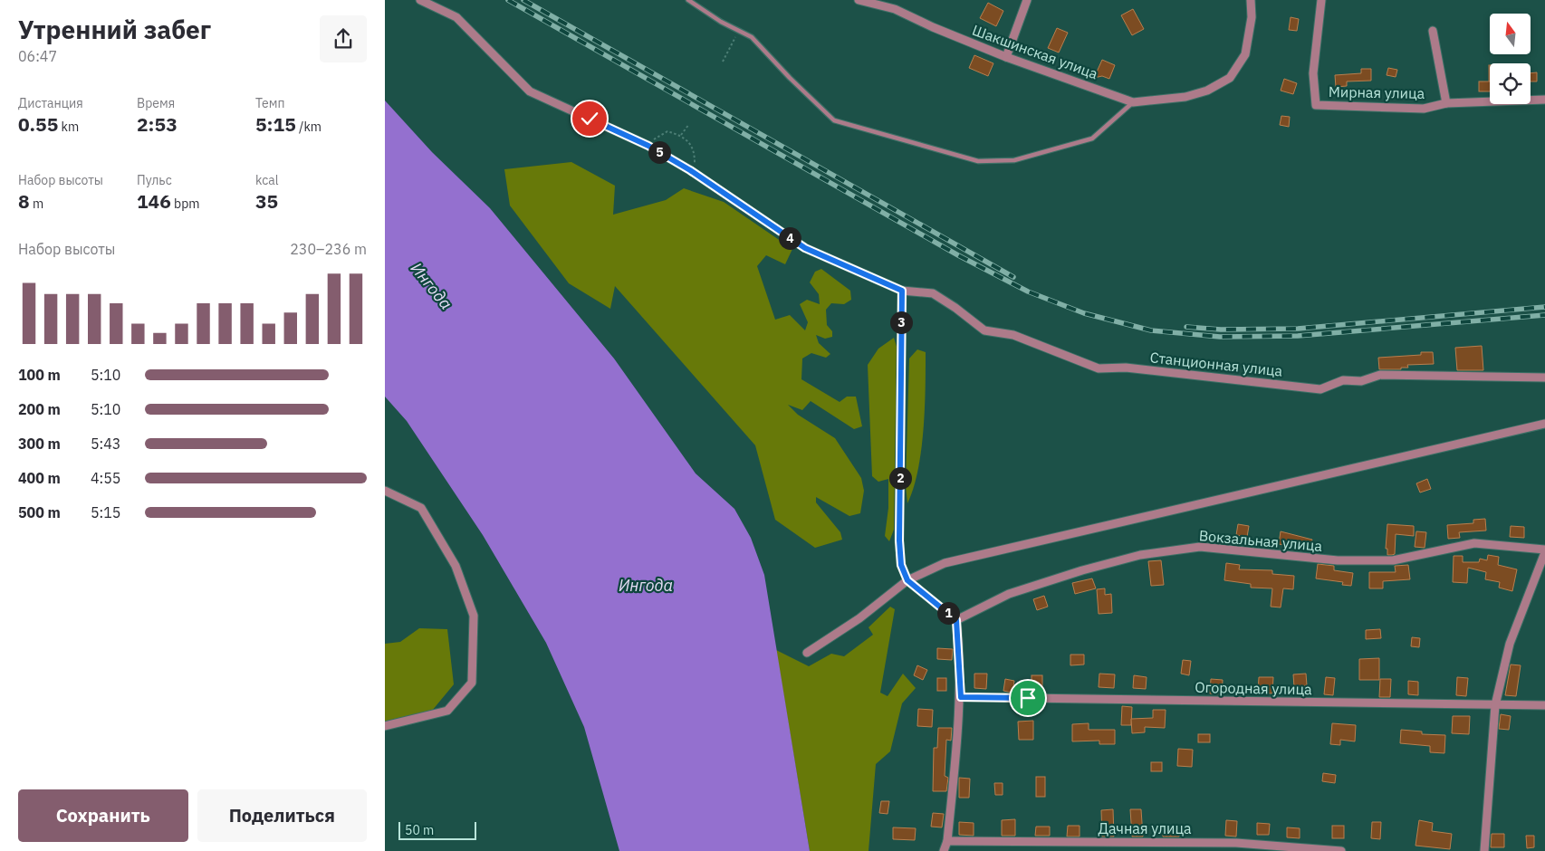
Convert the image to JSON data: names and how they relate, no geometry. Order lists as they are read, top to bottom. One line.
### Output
{"streets":{"street":["Шакшинская улица","Мирная улица","Станционная улица","Вокзальная улица","Огородная улица","Дачная улица"]},"water":["Ингода"],"scale_bar":"50 m","north":"top","page":{"heading":["Утренний забег","06:47"],"stats":[["Дистанция","0.55 km"],["Время","2:53"],["Темп","5:15 /km"],["Набор высоты","8 m"],["Пульс","146 bpm"],["kcal","35"]],"pins":["5","4","3","2","1"],"chart":["Набор высоты","230–236 m"],"list":[{"name":"100 m","note":"5:10"},{"name":"200 m","note":"5:10"},{"name":"300 m","note":"5:43"},{"name":"400 m","note":"4:55"},{"name":"500 m","note":"5:15"}],"buttons":["Сохранить","Поделиться"],"scale":"50 m"}}
